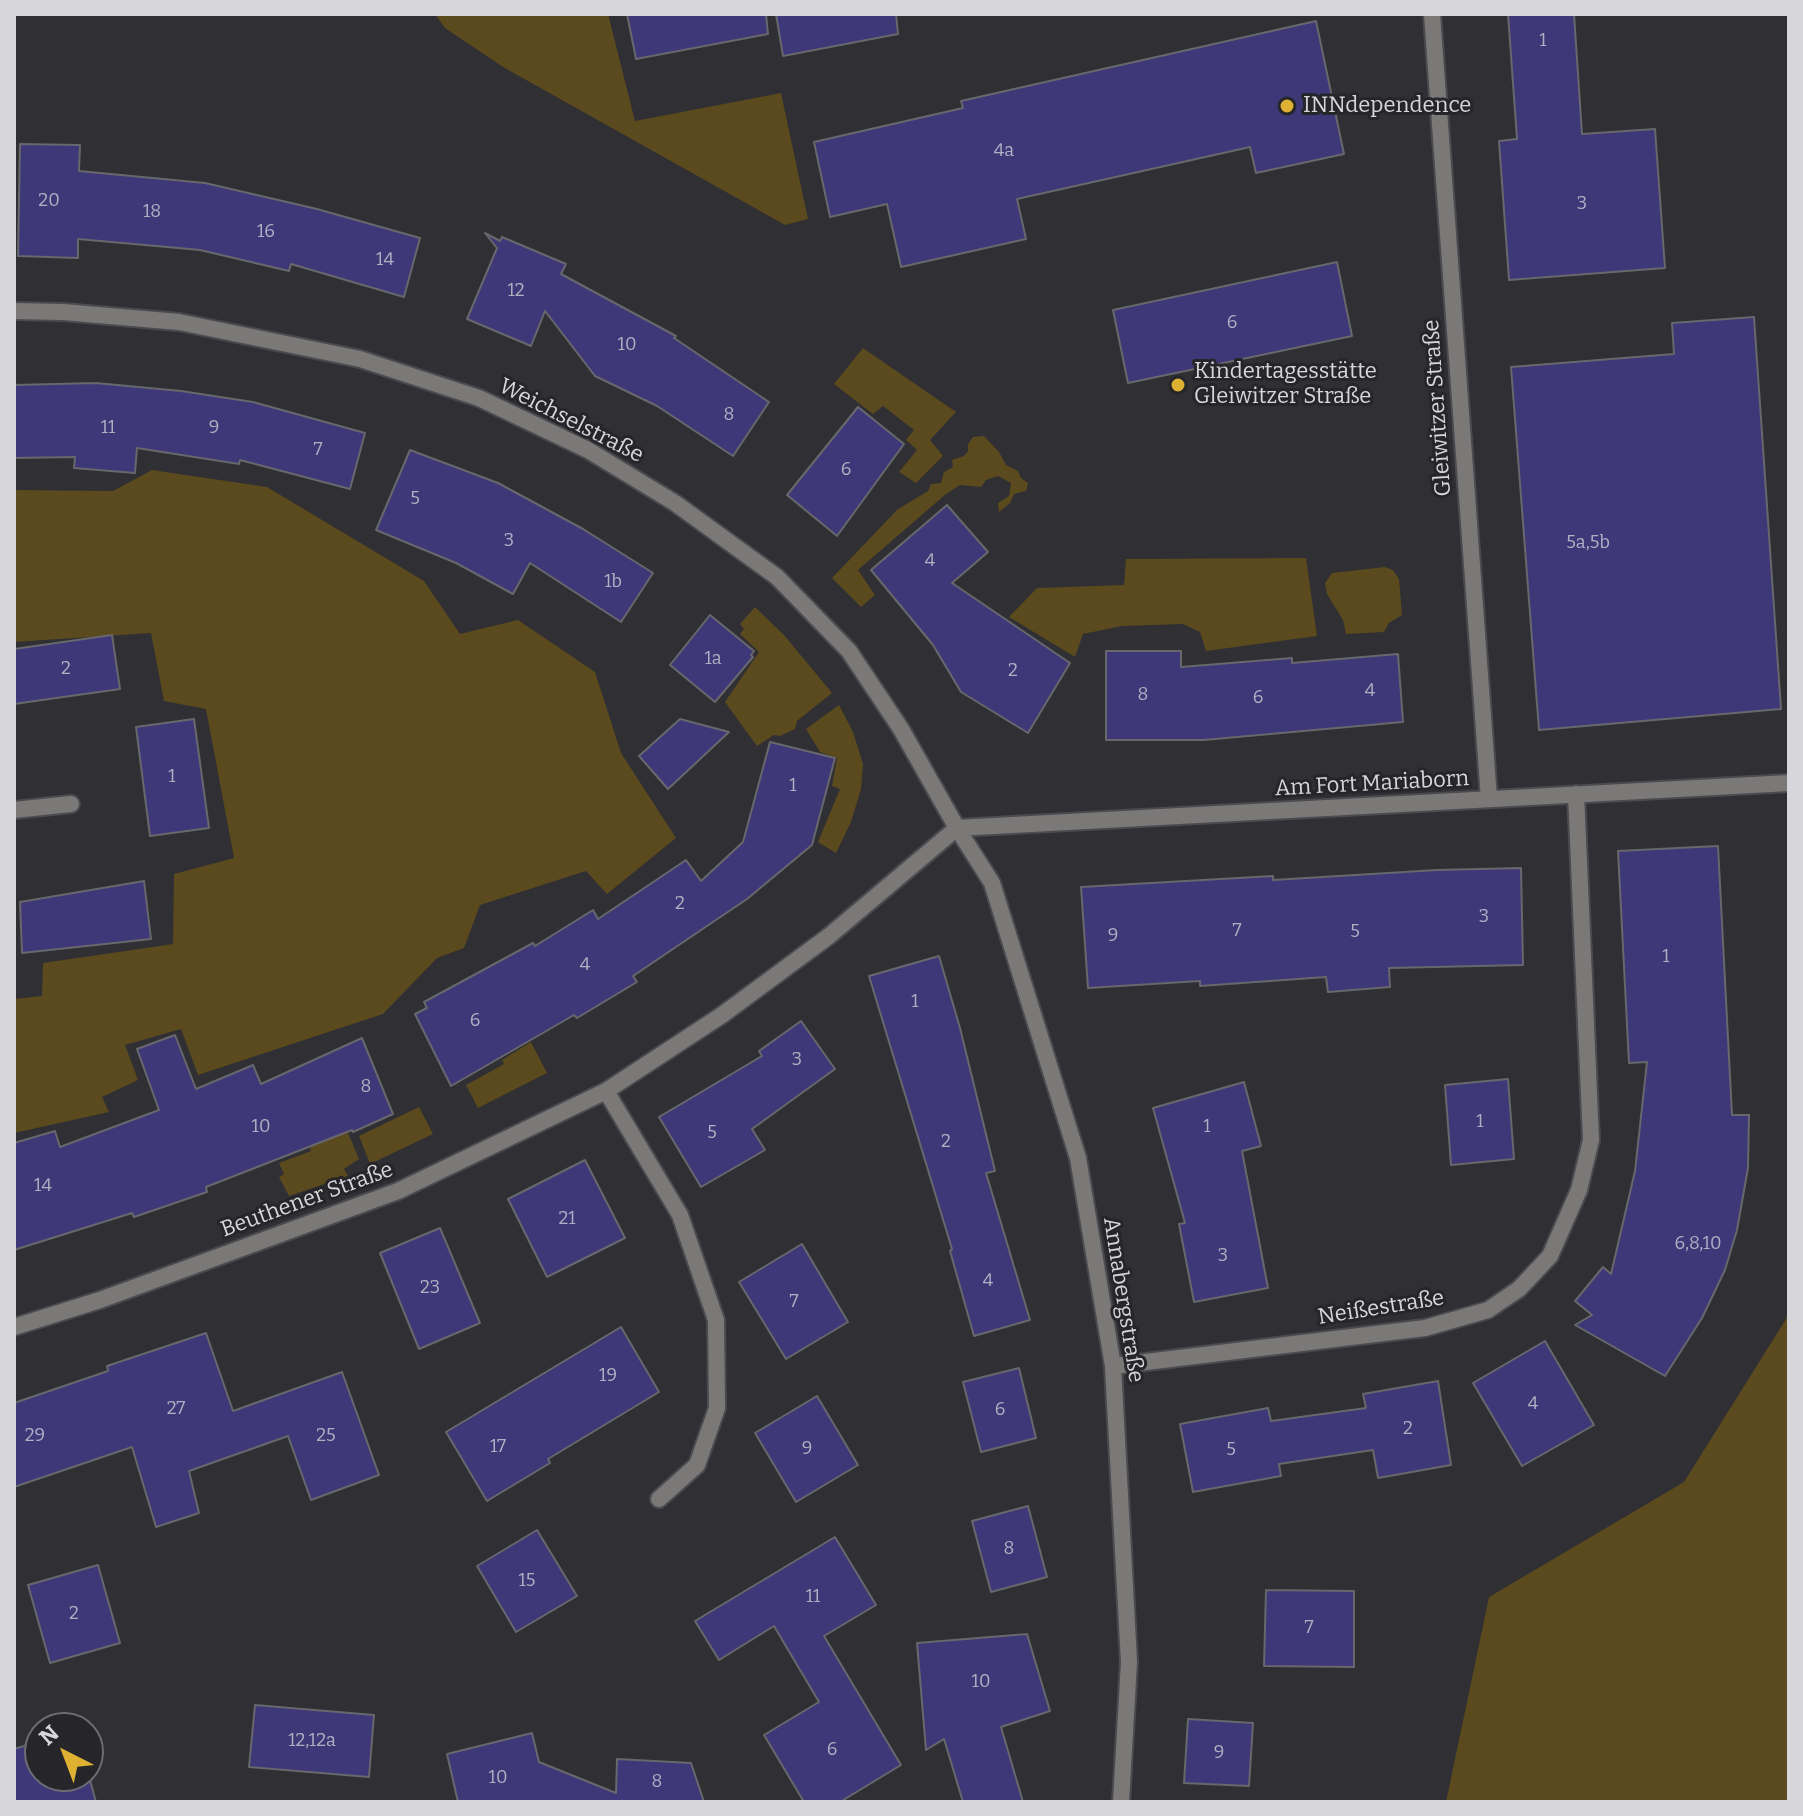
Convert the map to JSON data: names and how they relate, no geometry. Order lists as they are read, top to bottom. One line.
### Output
{"streets":{"street":["Gleiwitzer Straße","Weichselstraße","Am Fort Mariaborn","Beuthener Straße","Annabergstraße","Neißestraße"]},"crossings":[["Gleiwitzer Straße","Am Fort Mariaborn"],["Weichselstraße","Am Fort Mariaborn"],["Weichselstraße","Beuthener Straße"],["Weichselstraße","Annabergstraße"],["Am Fort Mariaborn","Beuthener Straße"],["Am Fort Mariaborn","Annabergstraße"],["Am Fort Mariaborn","Neißestraße"],["Beuthener Straße","Annabergstraße"],["Annabergstraße","Neißestraße"]],"places":["INNdependence","Kindertagesstätte Gleiwitzer Straße"],"house_numbers":["1","4a","20","3","18","16","14","12","6","10","8","11","9","7","6","5","3","5a,5b","4","1b","1a","2","2","4","8","6","1","1","2","3","7","5","9","1","4","1","6","3","8","1","10","1","5","2","14","21","6,8,10","3","4","23","7","19","4","27","6","2","29","25","17","9","5","8","15","11","2","7","10","12,12a","6","9","10","8"],"north":"top left"}
